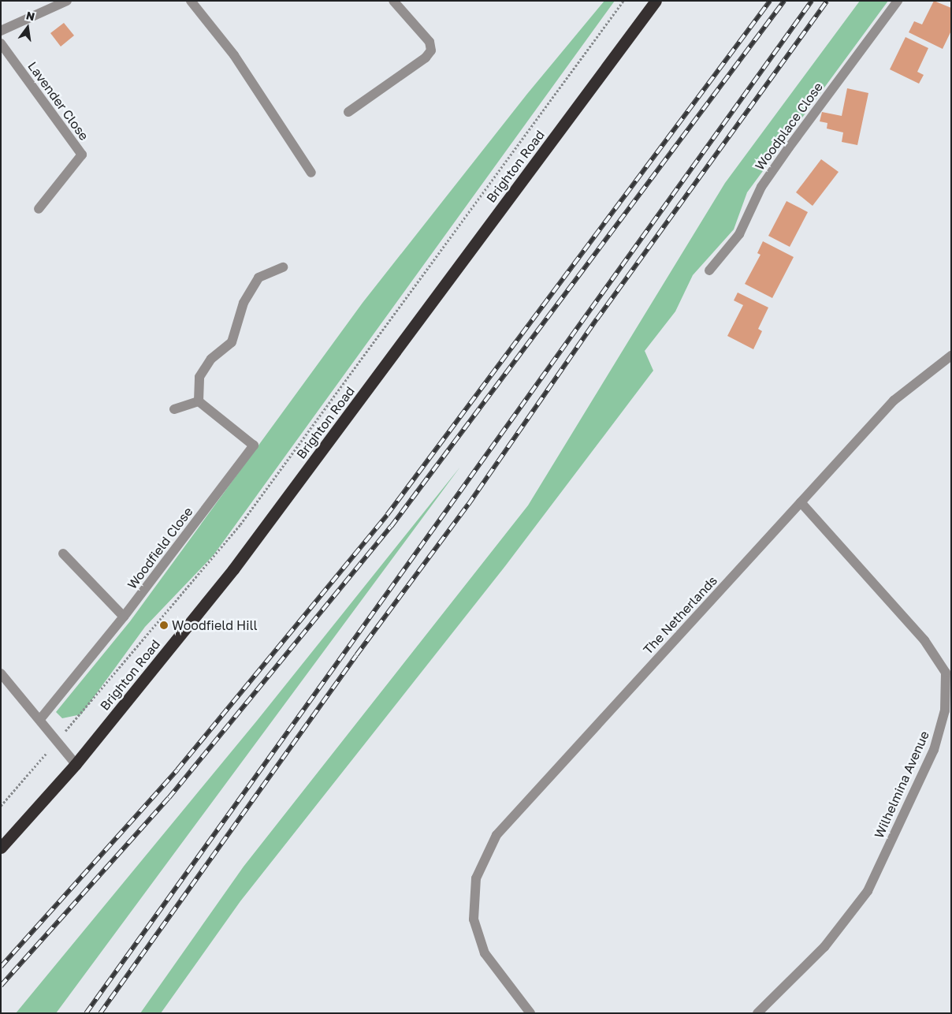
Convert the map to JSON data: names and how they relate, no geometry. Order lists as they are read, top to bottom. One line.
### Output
{"streets":{"highway":["Brighton Road"],"street":["Lavender Close","Woodplace Close","Woodfield Close","The Netherlands","Wilhelmina Avenue"]},"crossings":[["The Netherlands","Wilhelmina Avenue"]],"places":["Woodfield Hill"],"north":"top"}
